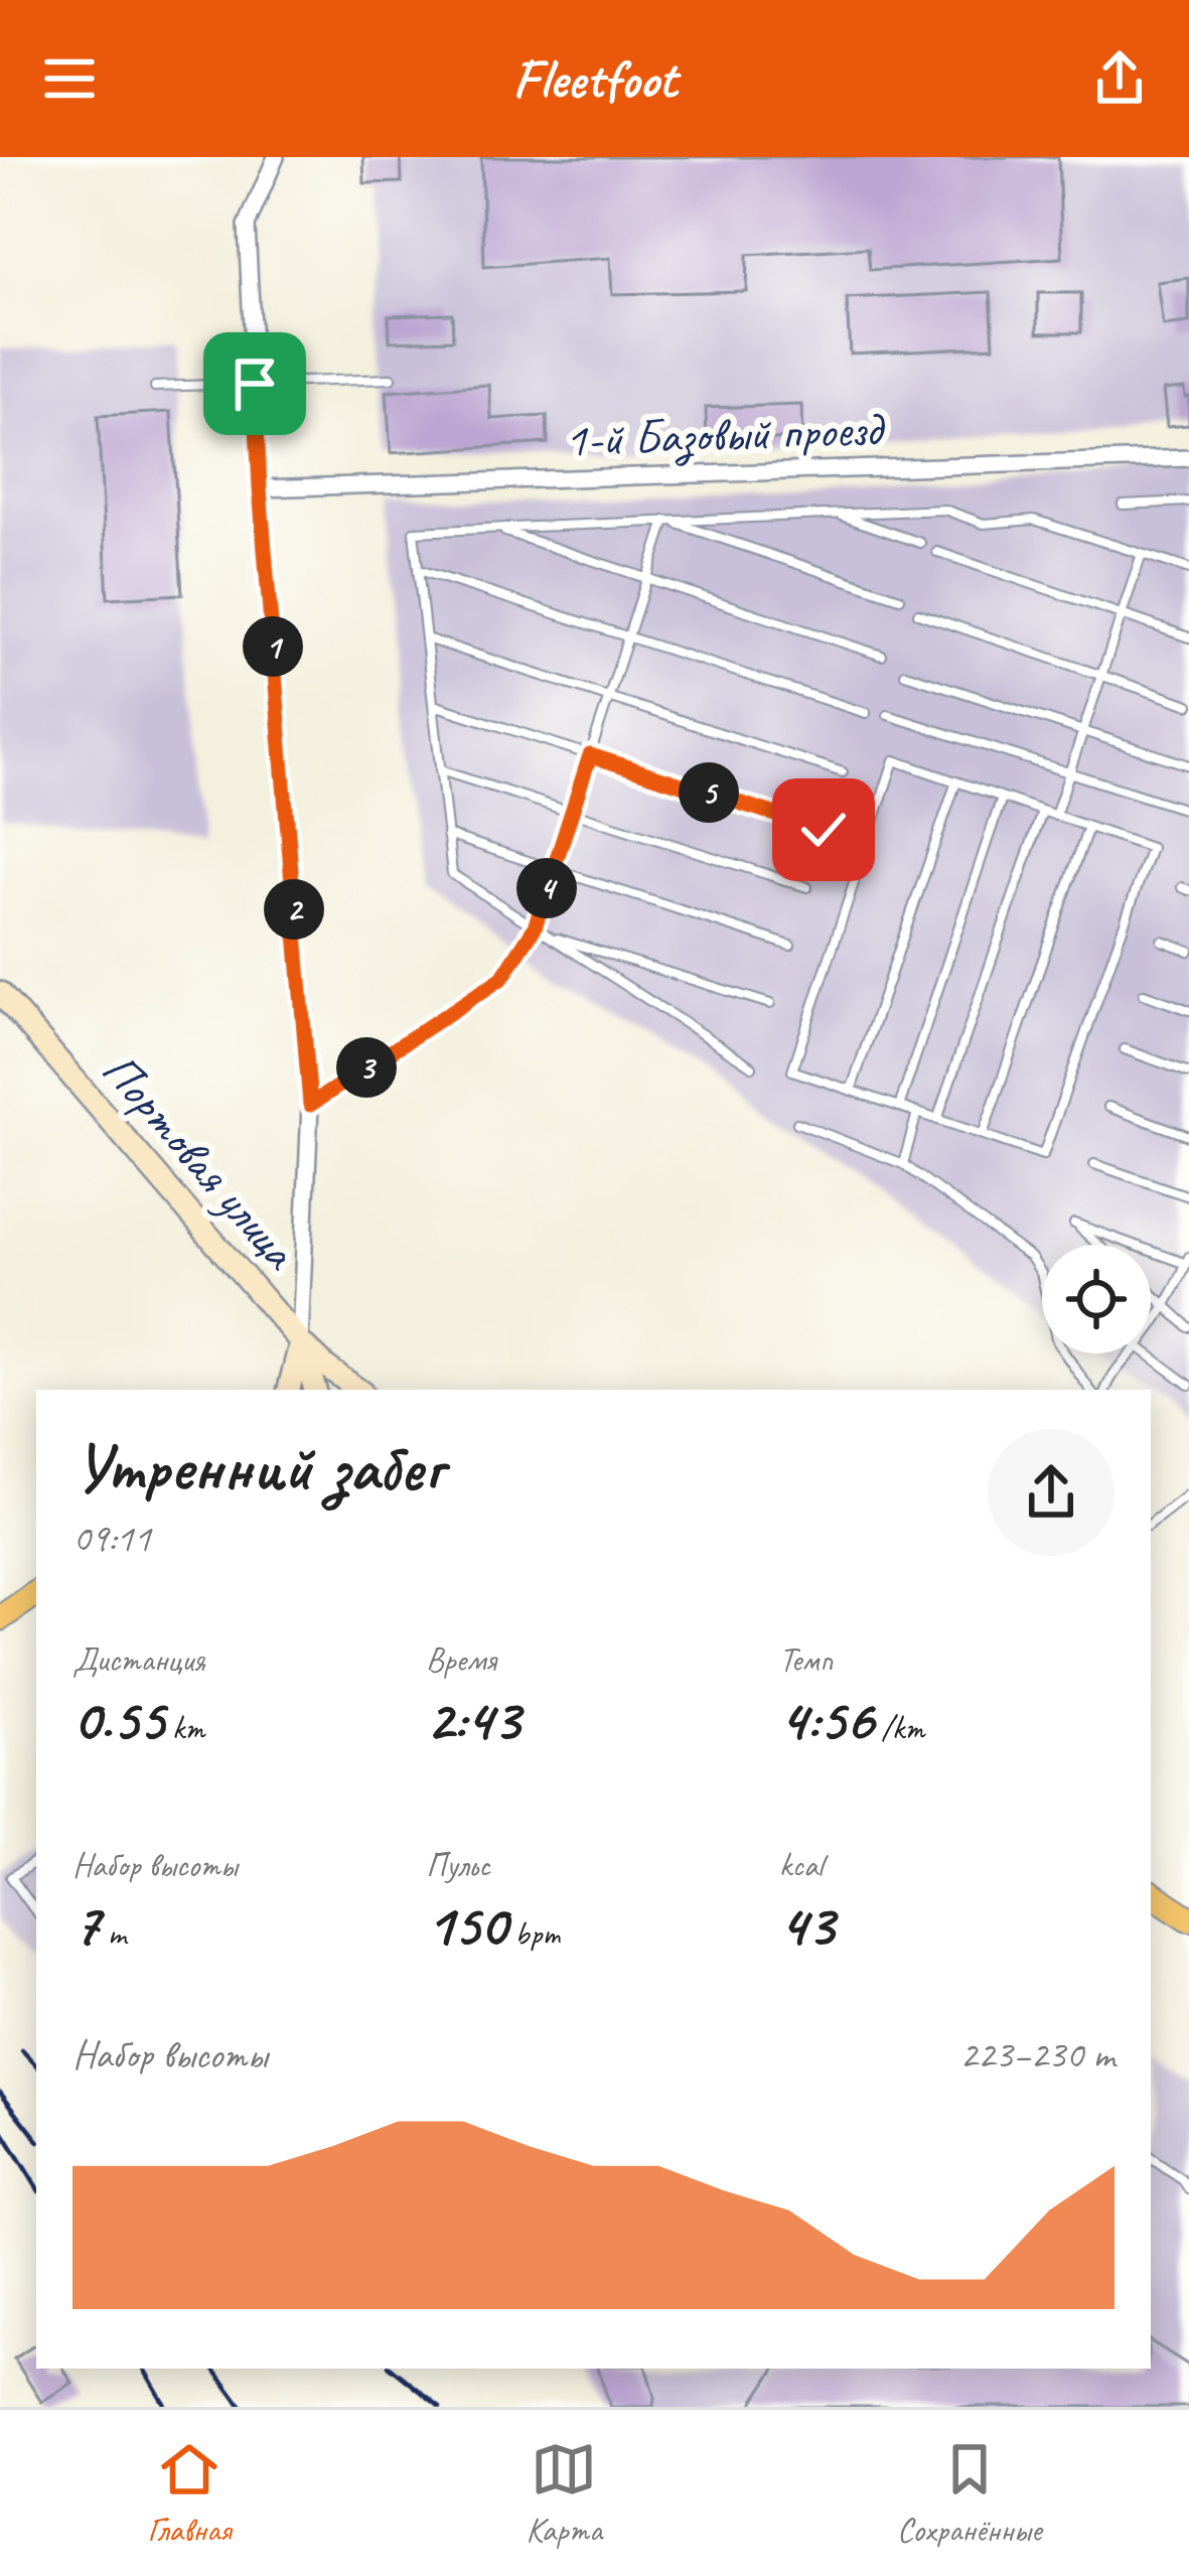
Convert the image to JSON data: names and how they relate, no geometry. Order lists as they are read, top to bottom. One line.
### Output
{"streets":{"street":["1-й Базовый проезд","Портовая улица"]},"page":{"header":"Fleetfoot","pins":["1","5","4","2","3"],"heading":["Утренний забег","09:11"],"stats":[["Дистанция","0.55 km"],["Время","2:43"],["Темп","4:56 /km"],["Набор высоты","7 m"],["Пульс","150 bpm"],["kcal","43"]],"chart":["Набор высоты","223–230 m"],"tabs":["Главная","Карта","Сохранённые"]}}
